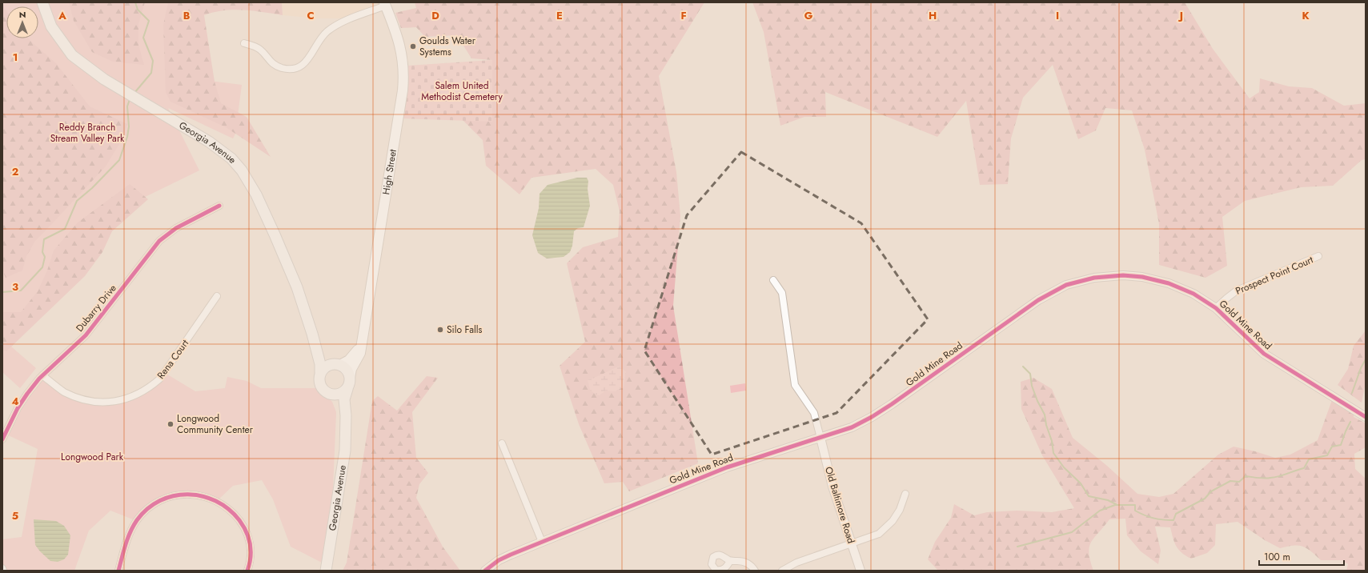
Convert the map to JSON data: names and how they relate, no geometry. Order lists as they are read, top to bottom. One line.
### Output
{"streets":{"main road":["Georgia Avenue","High Street"],"street":["Prospect Point Court","Dubarry Drive","Gold Mine Road","Rena Court","Old Baltimore Road"]},"crossings":[["Georgia Avenue","High Street"],["Prospect Point Court","Gold Mine Road"],["Dubarry Drive","Rena Court"],["Gold Mine Road","Old Baltimore Road"]],"parks":["Salem United Methodist Cemetery","Reddy Branch Stream Valley Park","Longwood Park"],"places":["Goulds Water Systems","Silo Falls","Longwood Community Center"],"scale_bar":"100 m","north":"top","grid":{"columns":["A","B","C","D","E","F","G","H","I","J","K"],"rows":["1","2","3","4","5"]}}
